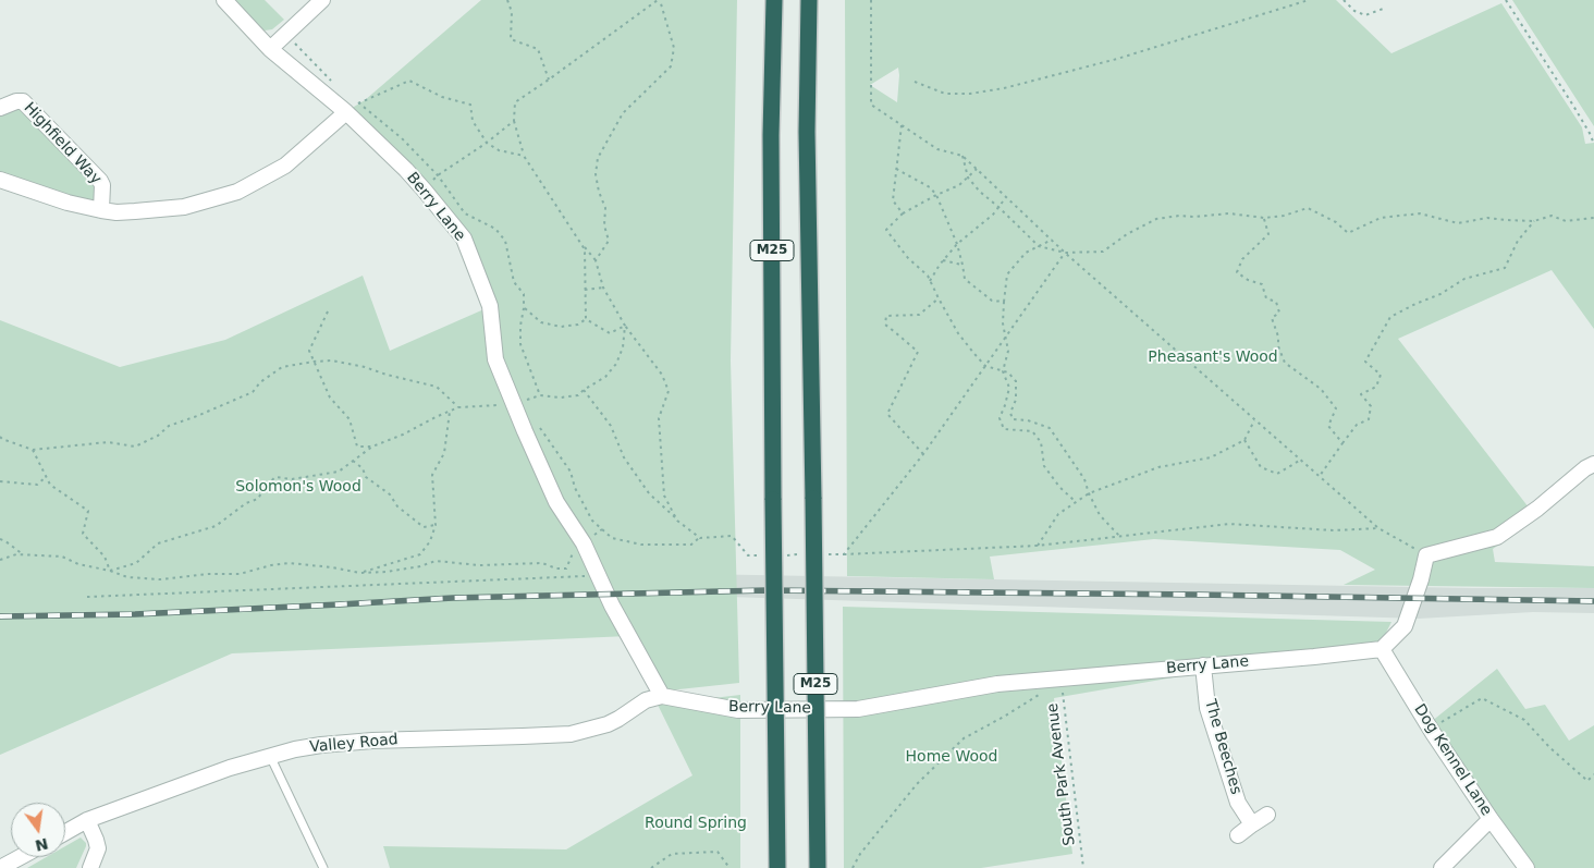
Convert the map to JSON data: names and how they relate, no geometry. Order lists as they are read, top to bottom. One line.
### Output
{"streets":{"highway":["M25"],"street":["Highfield Way","Berry Lane","Valley Road","The Beeches","Dog Kennel Lane"],"path":["South Park Avenue"]},"crossings":[["Highfield Way","Berry Lane"],["Berry Lane","Valley Road"],["Berry Lane","The Beeches"],["Berry Lane","Dog Kennel Lane"],["Berry Lane","South Park Avenue"]],"parks":["Pheasant's Wood","Solomon's Wood","Home Wood","Round Spring"],"north":"bottom"}
